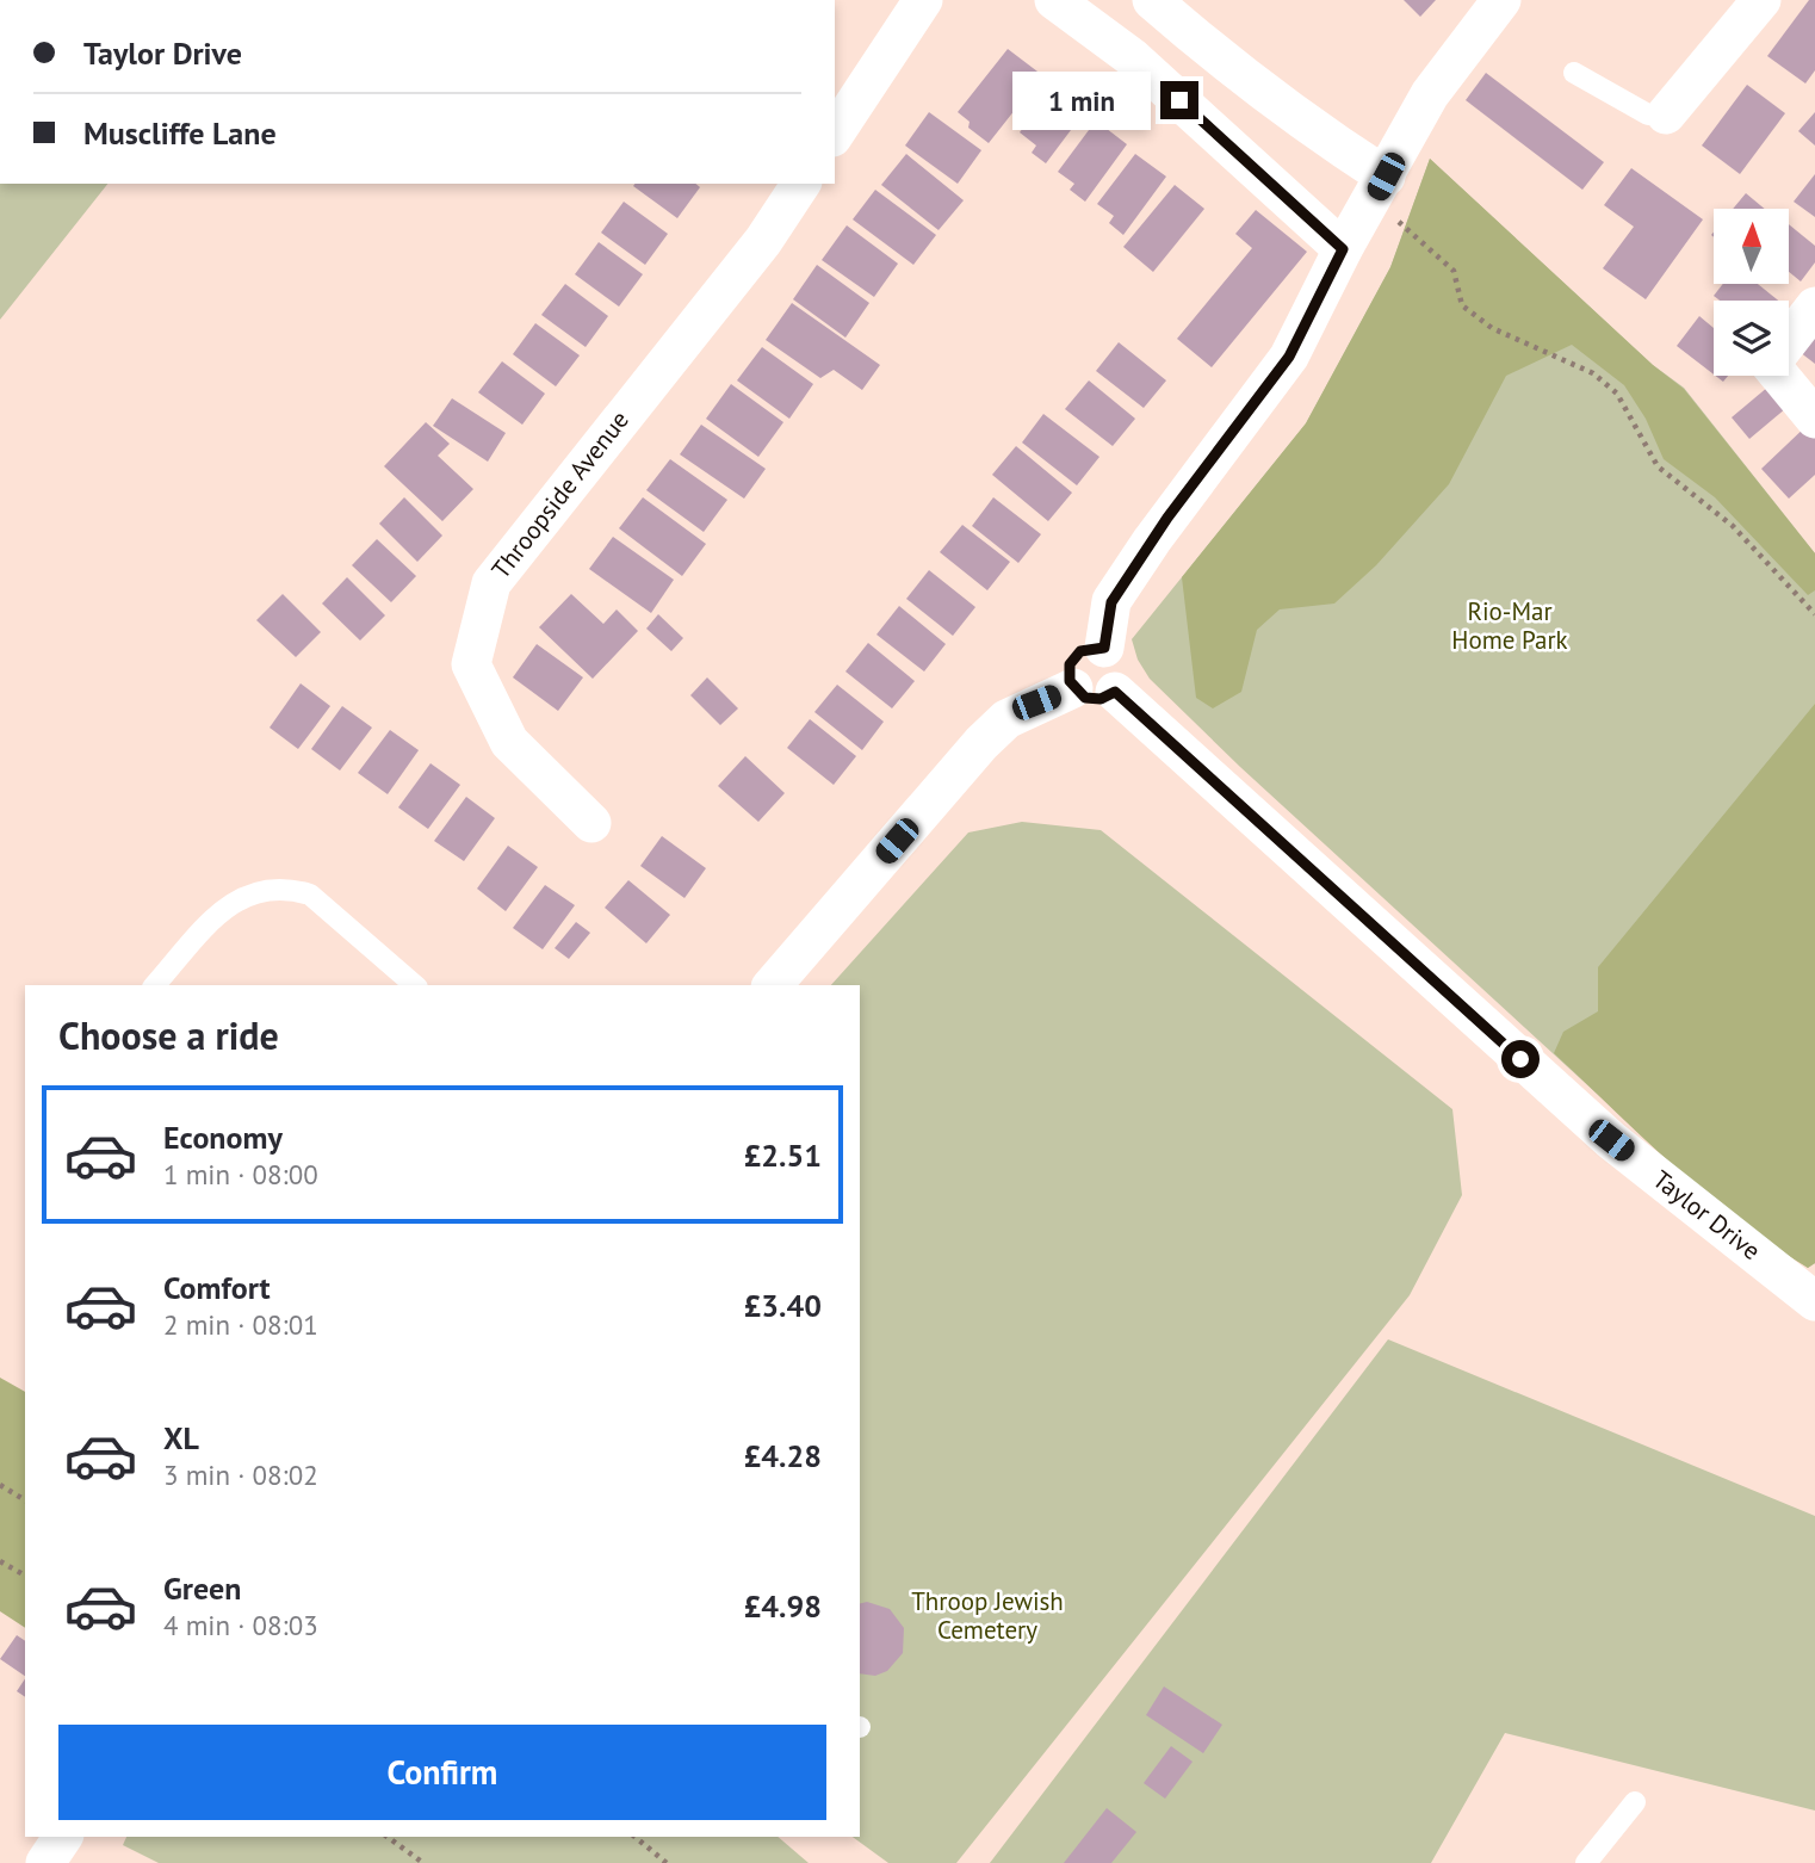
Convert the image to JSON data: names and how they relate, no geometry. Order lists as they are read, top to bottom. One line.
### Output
{"streets":{"street":["Throopside Avenue","Taylor Drive"]},"parks":["Rio-Mar Home Park","Throop Jewish Cemetery"],"north":"top","page":{"banner":["Taylor Drive","Muscliffe Lane"],"bubble":"1 min","heading":"Choose a ride","list":[{"name":"Economy","note":"1 min · 08:00","value":"£2.51"},{"name":"Comfort","note":"2 min · 08:01","value":"£3.40"},{"name":"XL","note":"3 min · 08:02","value":"£4.28"},{"name":"Green","note":"4 min · 08:03","value":"£4.98"}],"buttons":"Confirm"}}
